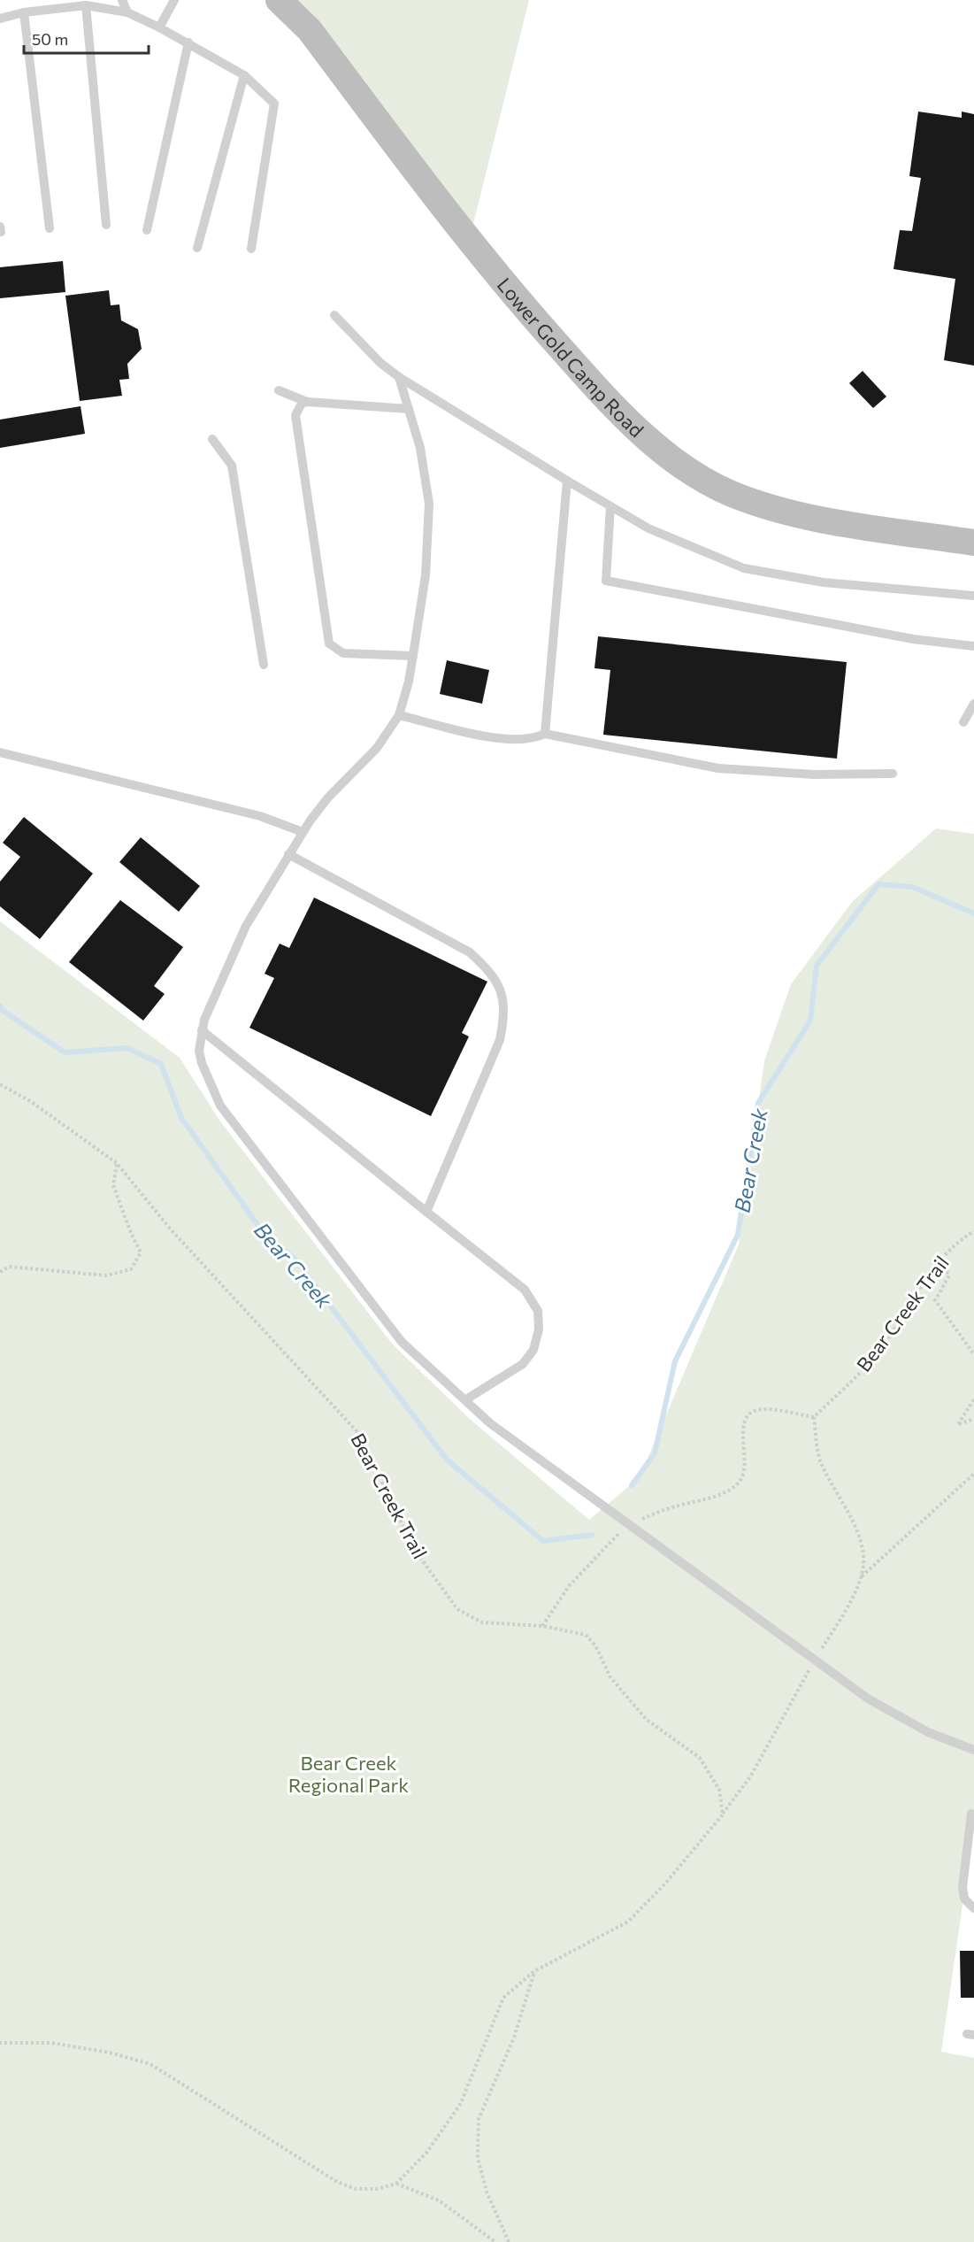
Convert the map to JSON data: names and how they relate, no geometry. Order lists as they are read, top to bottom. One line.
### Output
{"streets":{"street":["Lower Gold Camp Road"],"path":["Bear Creek Trail"]},"water":["Bear Creek"],"parks":["Bear Creek Regional Park"],"scale_bar":"50 m"}
